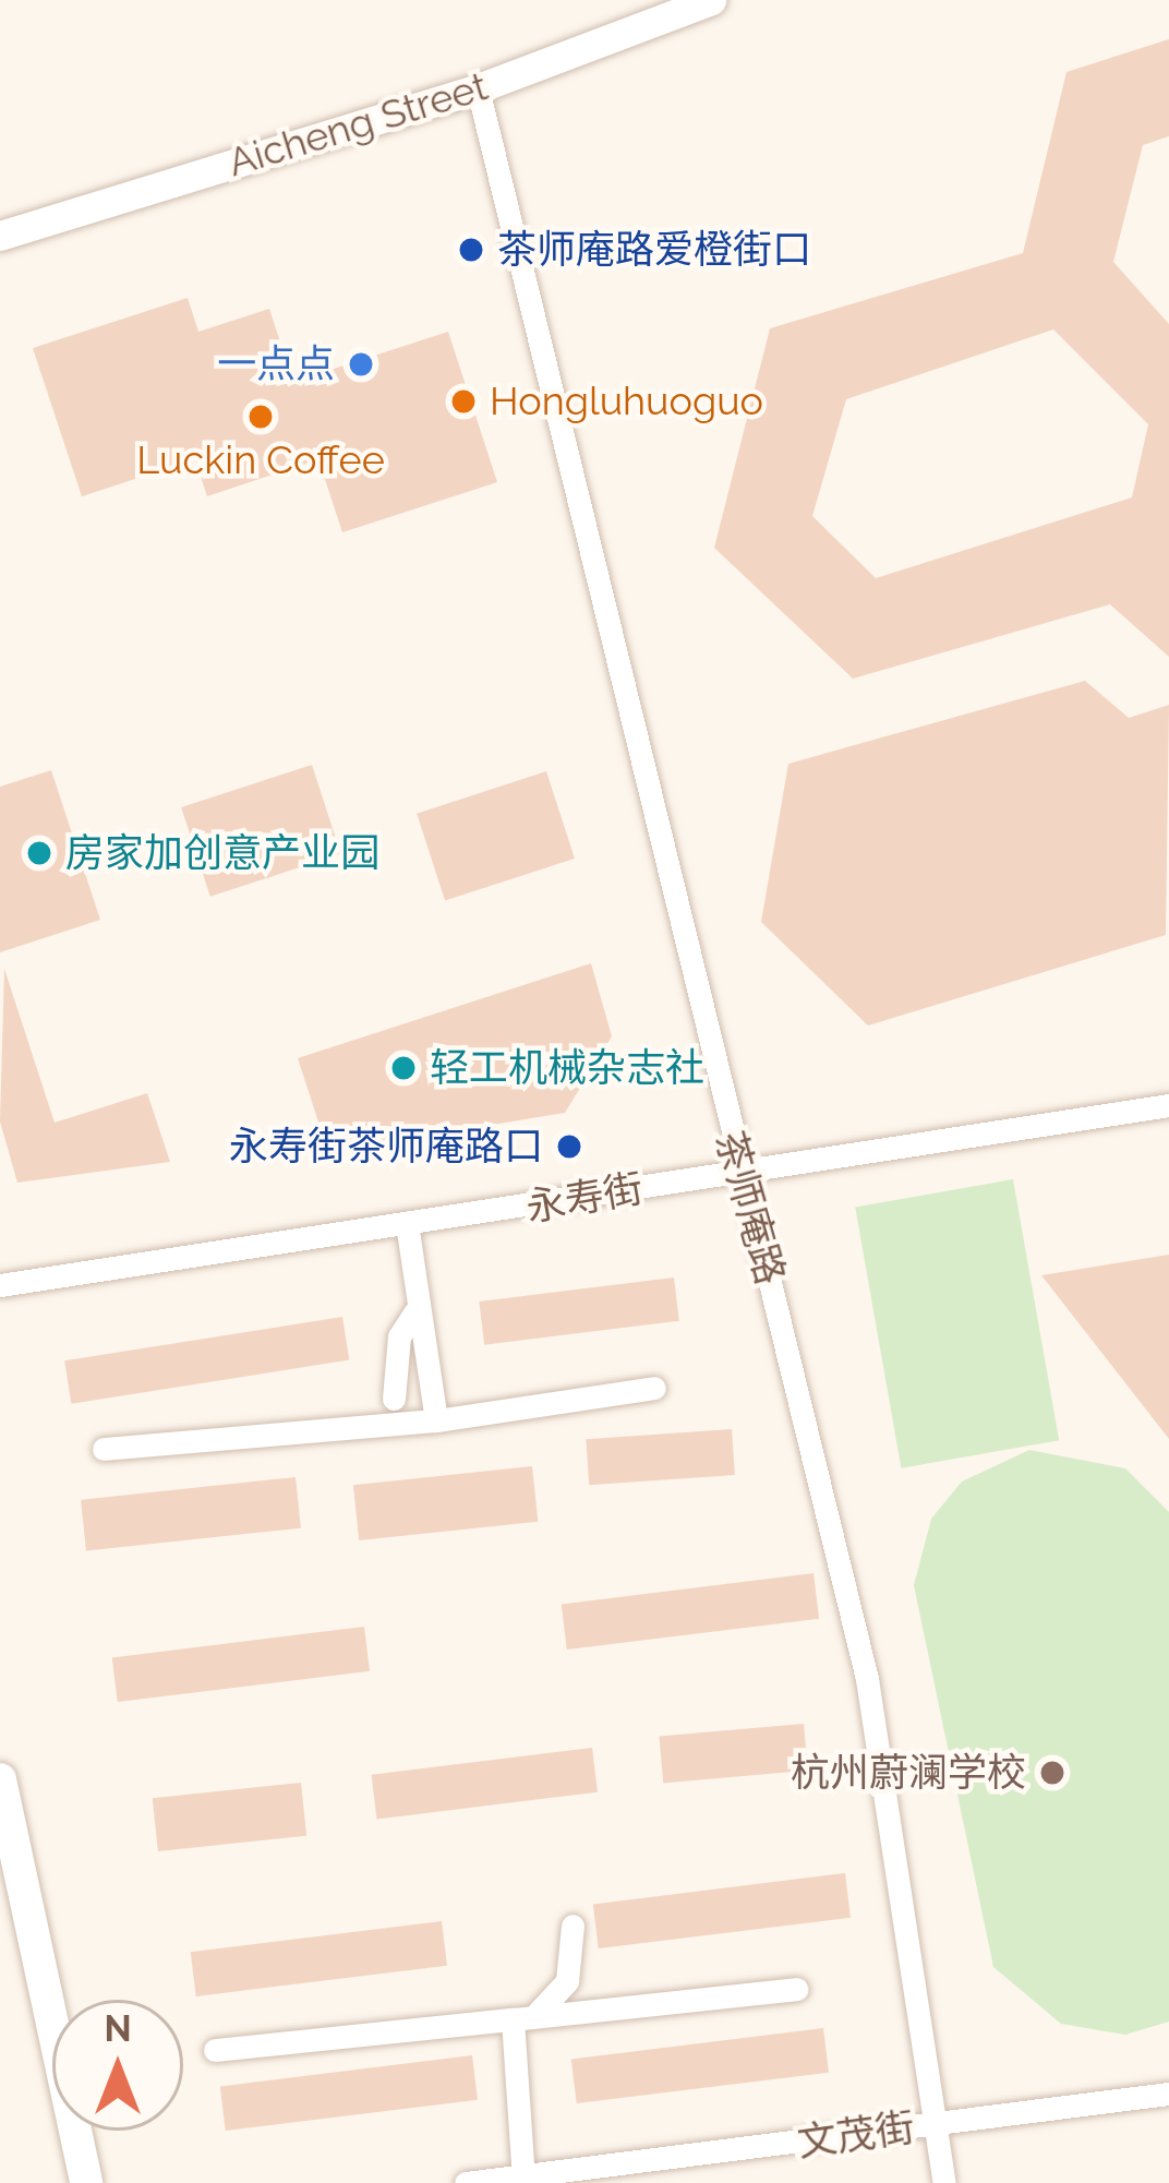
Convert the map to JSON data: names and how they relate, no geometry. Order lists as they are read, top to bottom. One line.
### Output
{"streets":{"street":["Aicheng Street","永寿街","茶师庵路","文茂街"]},"crossings":[["Aicheng Street","茶师庵路"],["永寿街","茶师庵路"],["茶师庵路","文茂街"]],"places":["茶师庵路爱橙街口","一点点","Hongluhuoguo","Luckin Coffee","房家加创意产业园","轻工机械杂志社","永寿街茶师庵路口","杭州蔚澜学校"],"north":"top"}
